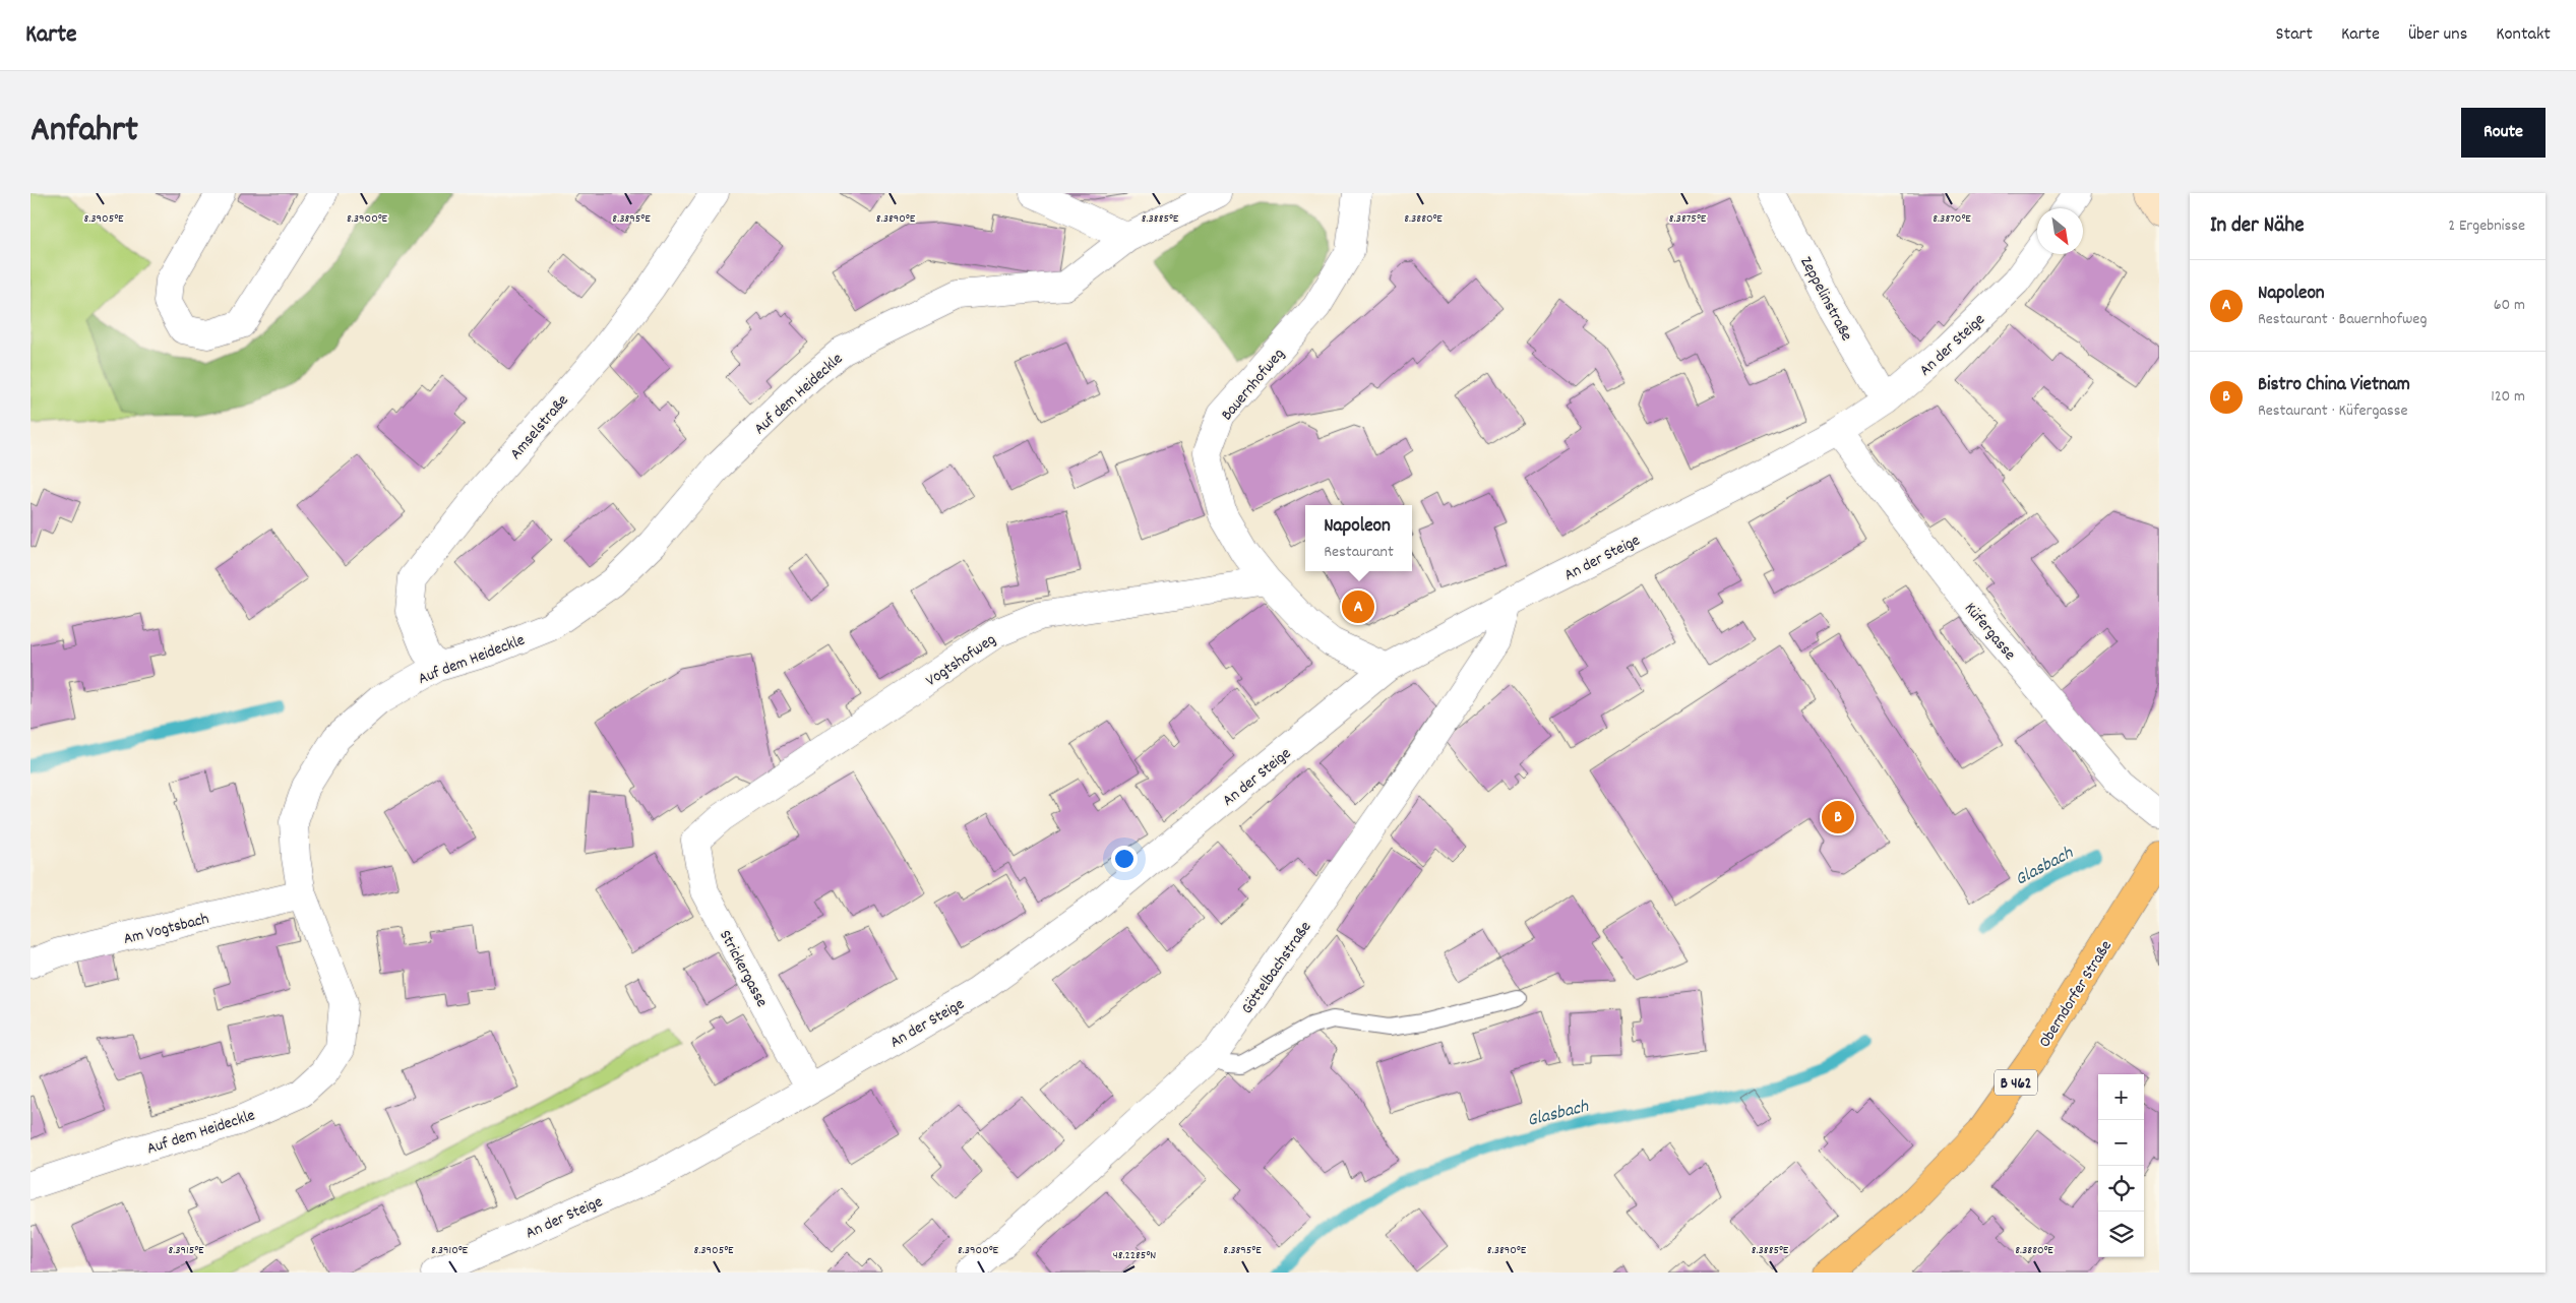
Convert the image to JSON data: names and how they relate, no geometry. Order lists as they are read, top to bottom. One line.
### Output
{"streets":{"main road":["Oberndorfer Straße","B 462"],"street":["Zeppelinstraße","An der Steige","Bauernhofweg","Auf dem Heideckle","Amselstraße","Küfergasse","Vogtshofweg","Am Vogtsbach","Göttelbachstraße","Strickergasse"]},"crossings":[["Zeppelinstraße","An der Steige"],["An der Steige","Bauernhofweg"],["An der Steige","Küfergasse"],["An der Steige","Göttelbachstraße"],["An der Steige","Strickergasse"],["Bauernhofweg","Vogtshofweg"],["Auf dem Heideckle","Amselstraße"],["Auf dem Heideckle","Am Vogtsbach"],["Vogtshofweg","Strickergasse"]],"water":["Glasbach"],"north":"bottom right","page":{"header":"Karte","nav":["Start","Karte","Über uns","Kontakt"],"title":"Anfahrt","buttons":"Route","heading":["In der Nähe","2 Ergebnisse"],"list":[{"mark":"A","name":"Napoleon","note":"Restaurant · Bauernhofweg","value":"60 m"},{"mark":"B","name":"Bistro China Vietnam","note":"Restaurant · Küfergasse","value":"120 m"}],"popup":["Napoleon","Restaurant"],"pins":["A","B"],"map_buttons":["+","−"]},"coordinates":["8.3900°E","8.3890°E","8.3880°E","8.3905°E","8.3895°E","8.3885°E","8.3875°E","8.3870°E","8.3915°E","8.3910°E","48.2285°N"]}
